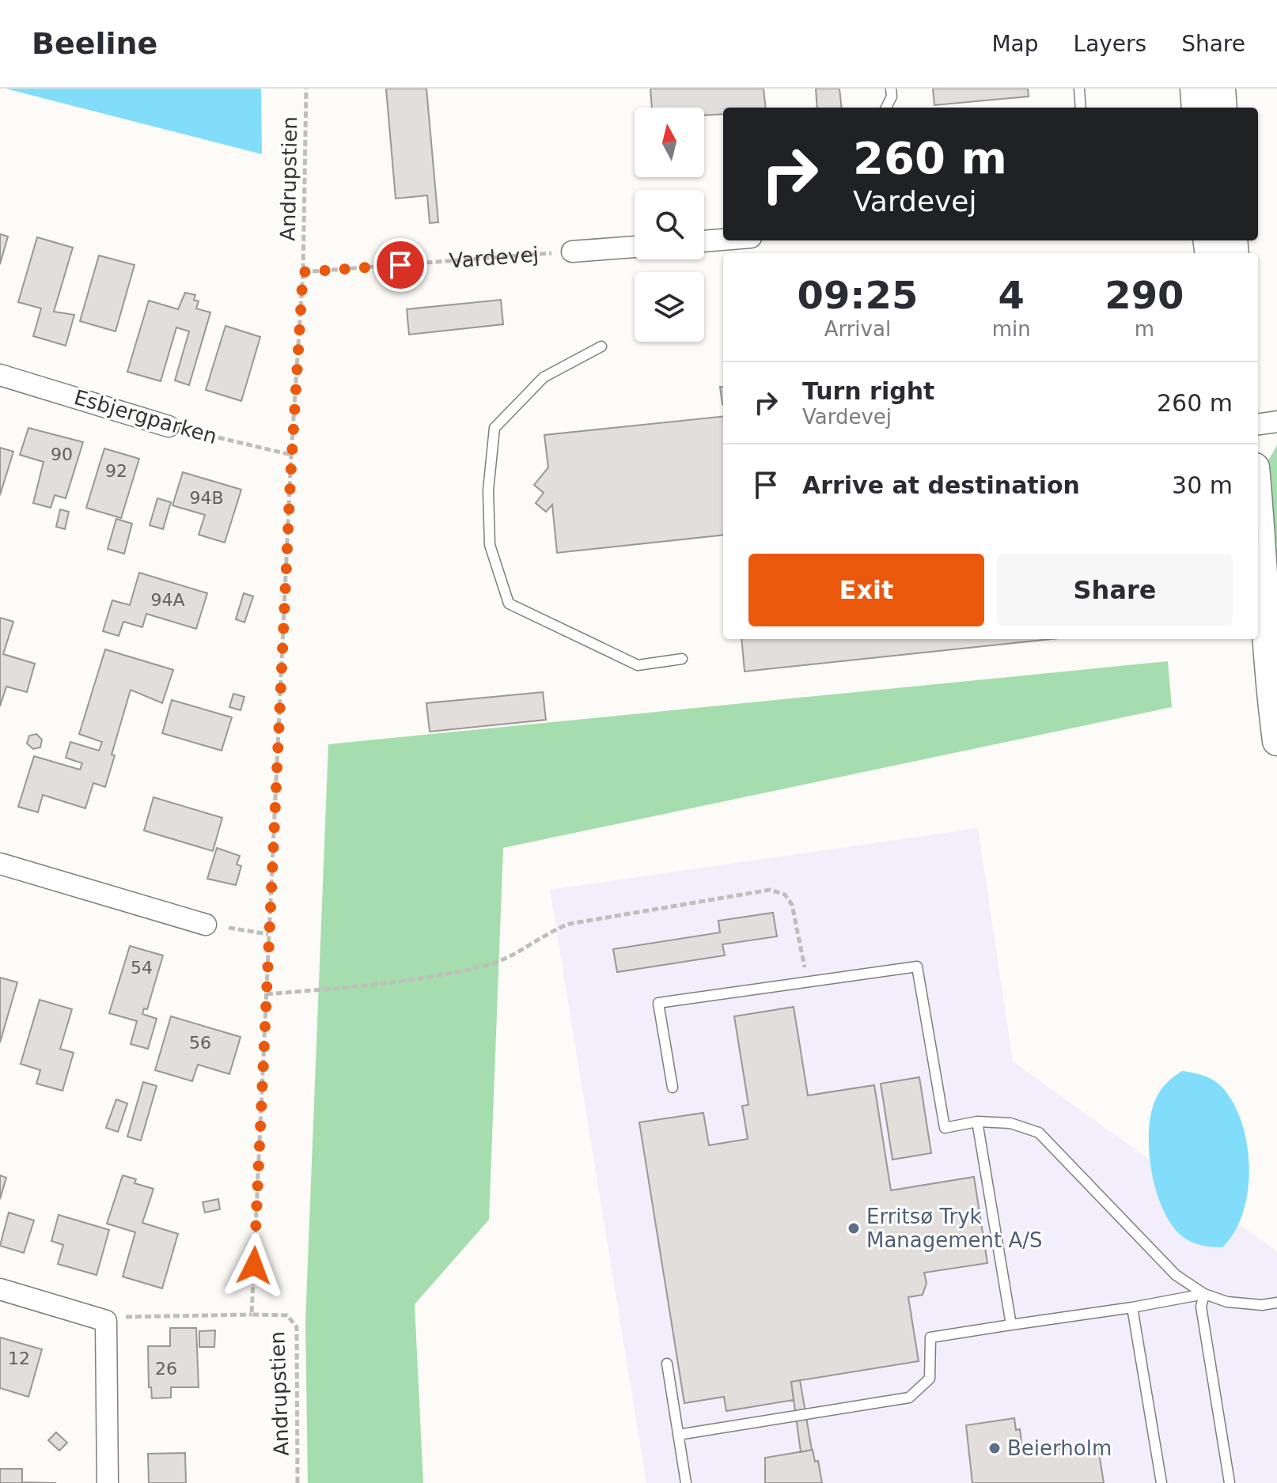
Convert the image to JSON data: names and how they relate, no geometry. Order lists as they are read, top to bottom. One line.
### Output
{"streets":{"street":["Esbjergparken"],"path":["Andrupstien","Vardevej"]},"crossings":[["Andrupstien","Vardevej"],["Andrupstien","Esbjergparken"]],"places":["Erritsø Tryk Management A/S","Beierholm"],"house_numbers":["90","92","94B","94A","54","56","12","26"],"north":"top","page":{"header":"Beeline","nav":["Map","Layers","Share"],"turn":["260 m","Vardevej"],"eta":["09:25","Arrival","4","min","290","m"],"list":[{"name":"Turn right","note":"Vardevej","value":"260 m"},{"name":"Arrive at destination","value":"30 m"}],"buttons":["Exit","Share"]}}
